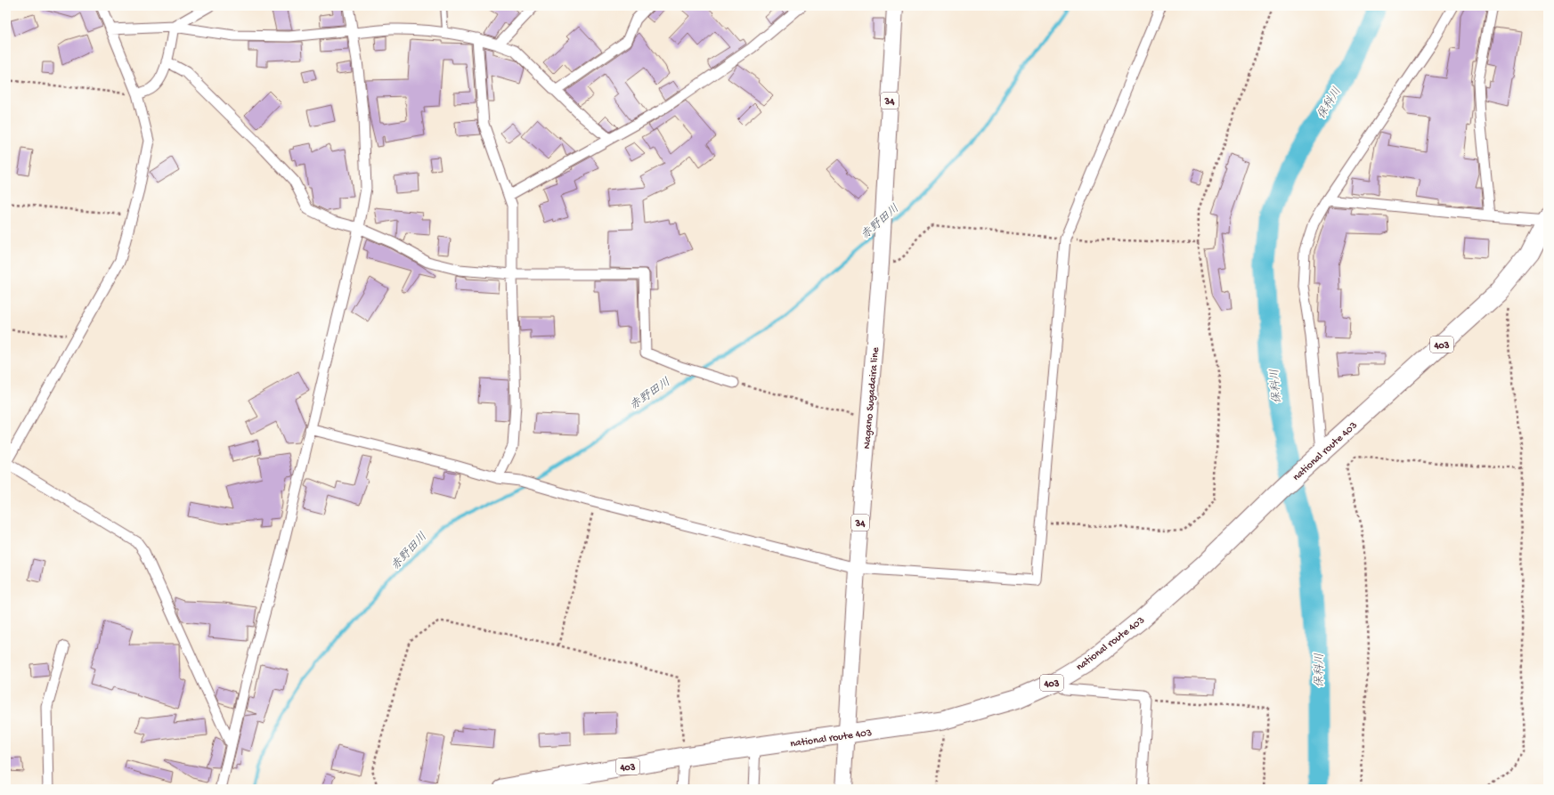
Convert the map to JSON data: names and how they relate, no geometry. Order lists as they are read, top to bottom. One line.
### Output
{"streets":{"highway":["403","national route 403"],"main road":["34","Nagano Sugadaira line"]},"crossings":[["Nagano Sugadaira line","national route 403"]],"water":["保科川","赤野田川"]}
